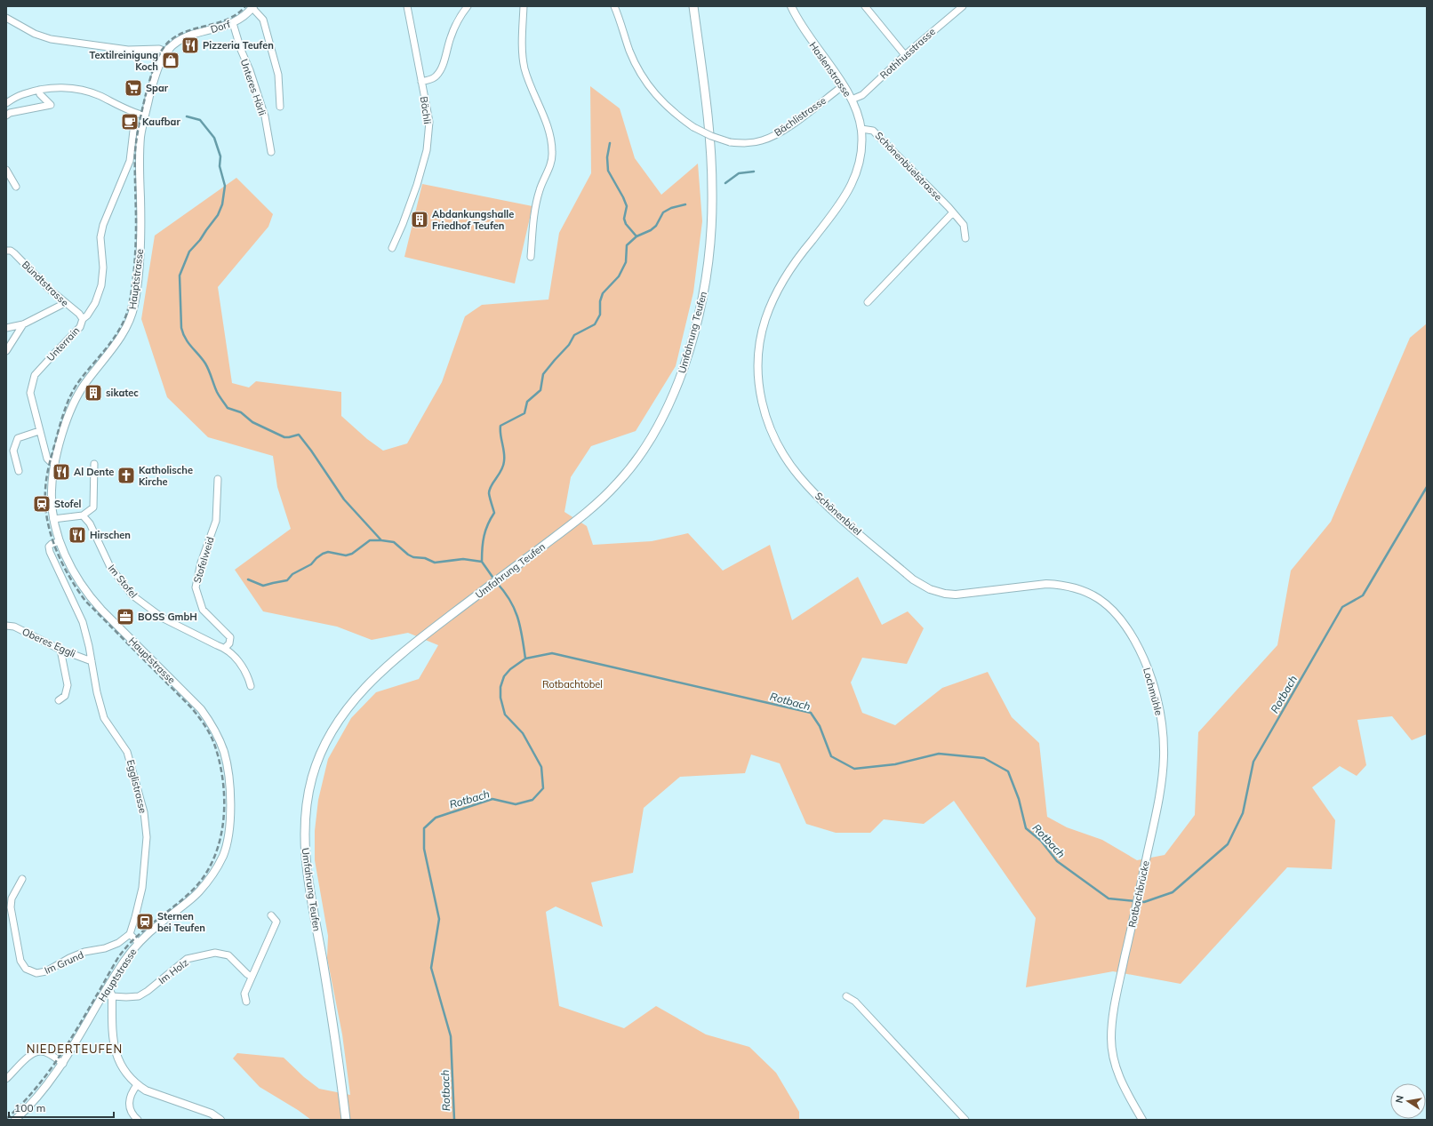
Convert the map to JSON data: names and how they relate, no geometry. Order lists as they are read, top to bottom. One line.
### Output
{"streets":{"main road":["Umfahrung Teufen"],"street":["Dorf","Rothhusstrasse","Haslenstrasse","Unteres Hörli","Bächli","Bächlistrasse","Schönenbüelstrasse","Hauptstrasse","Bündtstrasse","Unterrain","Schönenbüel","Stofelweid","Im Stofel","Oberes Eggli","Lochmühle","Egglistrasse","Rotbachbrücke","Im Grund","Im Holz"]},"crossings":[["Dorf","Unteres Hörli"],["Dorf","Hauptstrasse"],["Rothhusstrasse","Haslenstrasse"],["Haslenstrasse","Bächlistrasse"],["Haslenstrasse","Schönenbüelstrasse"],["Haslenstrasse","Schönenbüel"],["Hauptstrasse","Unterrain"],["Hauptstrasse","Egglistrasse"],["Bündtstrasse","Unterrain"],["Schönenbüel","Lochmühle"],["Stofelweid","Im Stofel"],["Oberes Eggli","Egglistrasse"],["Lochmühle","Rotbachbrücke"],["Egglistrasse","Im Grund"]],"districts":["NIEDERTEUFEN"],"water":["Rotbach"],"parks":["Rotbachtobel"],"places":{"restaurant":["Pizzeria Teufen","Al Dente","Hirschen"],"shop":["Textilreinigung Koch"],"supermarket":["Spar"],"cafe":["Kaufbar"],"building":["Abdankungshalle Friedhof Teufen","sikatec"],"church":["Katholische Kirche"],"station":["Stofel","Sternen bei Teufen"],"office":["BOSS GmbH"]},"scale_bar":"100 m","north":"left"}
